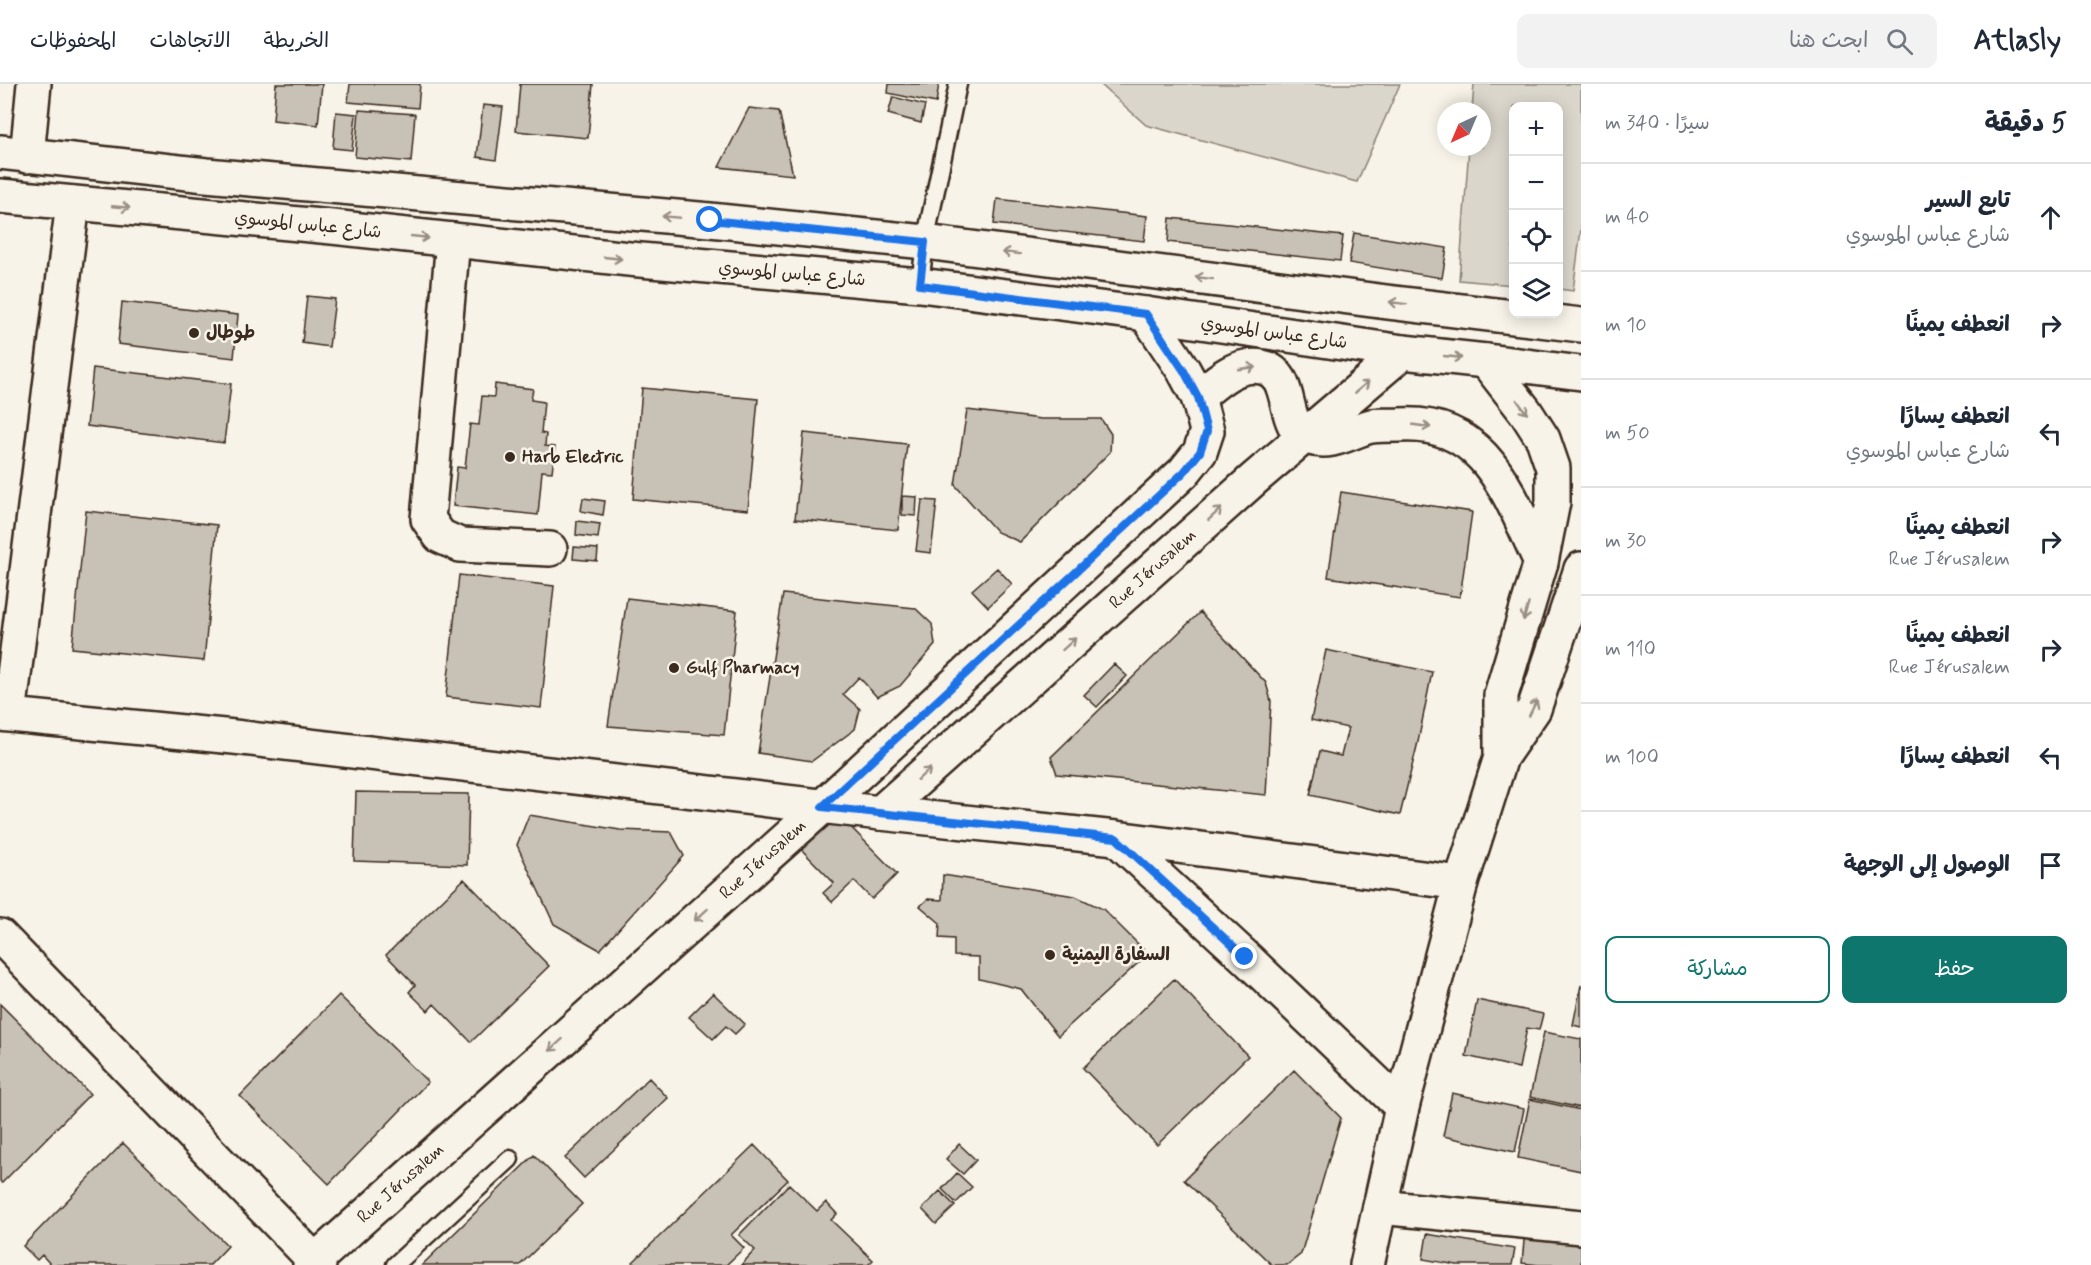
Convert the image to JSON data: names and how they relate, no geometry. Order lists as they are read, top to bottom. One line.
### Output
{"streets":{"street":["شارع عباس الموسوي","Rue Jérusalem"]},"crossings":[["شارع عباس الموسوي","Rue Jérusalem"]],"places":["طوطال","Harb Electric","Gulf Pharmacy","السفارة اليمنية"],"north":"bottom left","page":{"header":"Atlasly","search":"ابحث هنا","nav":["الخريطة","الاتجاهات","المحفوظات"],"heading":["5 دقيقة","سيرًا · 340 m"],"map_buttons":["+","−"],"list":[["تابع السير","شارع عباس الموسوي","40 m"],["انعطف يمينًا","10 m"],["انعطف يسارًا","شارع عباس الموسوي","50 m"],["انعطف يمينًا","Rue Jérusalem","30 m"],["انعطف يمينًا","Rue Jérusalem","110 m"],["انعطف يسارًا","100 m"],"الوصول إلى الوجهة"],"buttons":["حفظ","مشاركة"]}}
